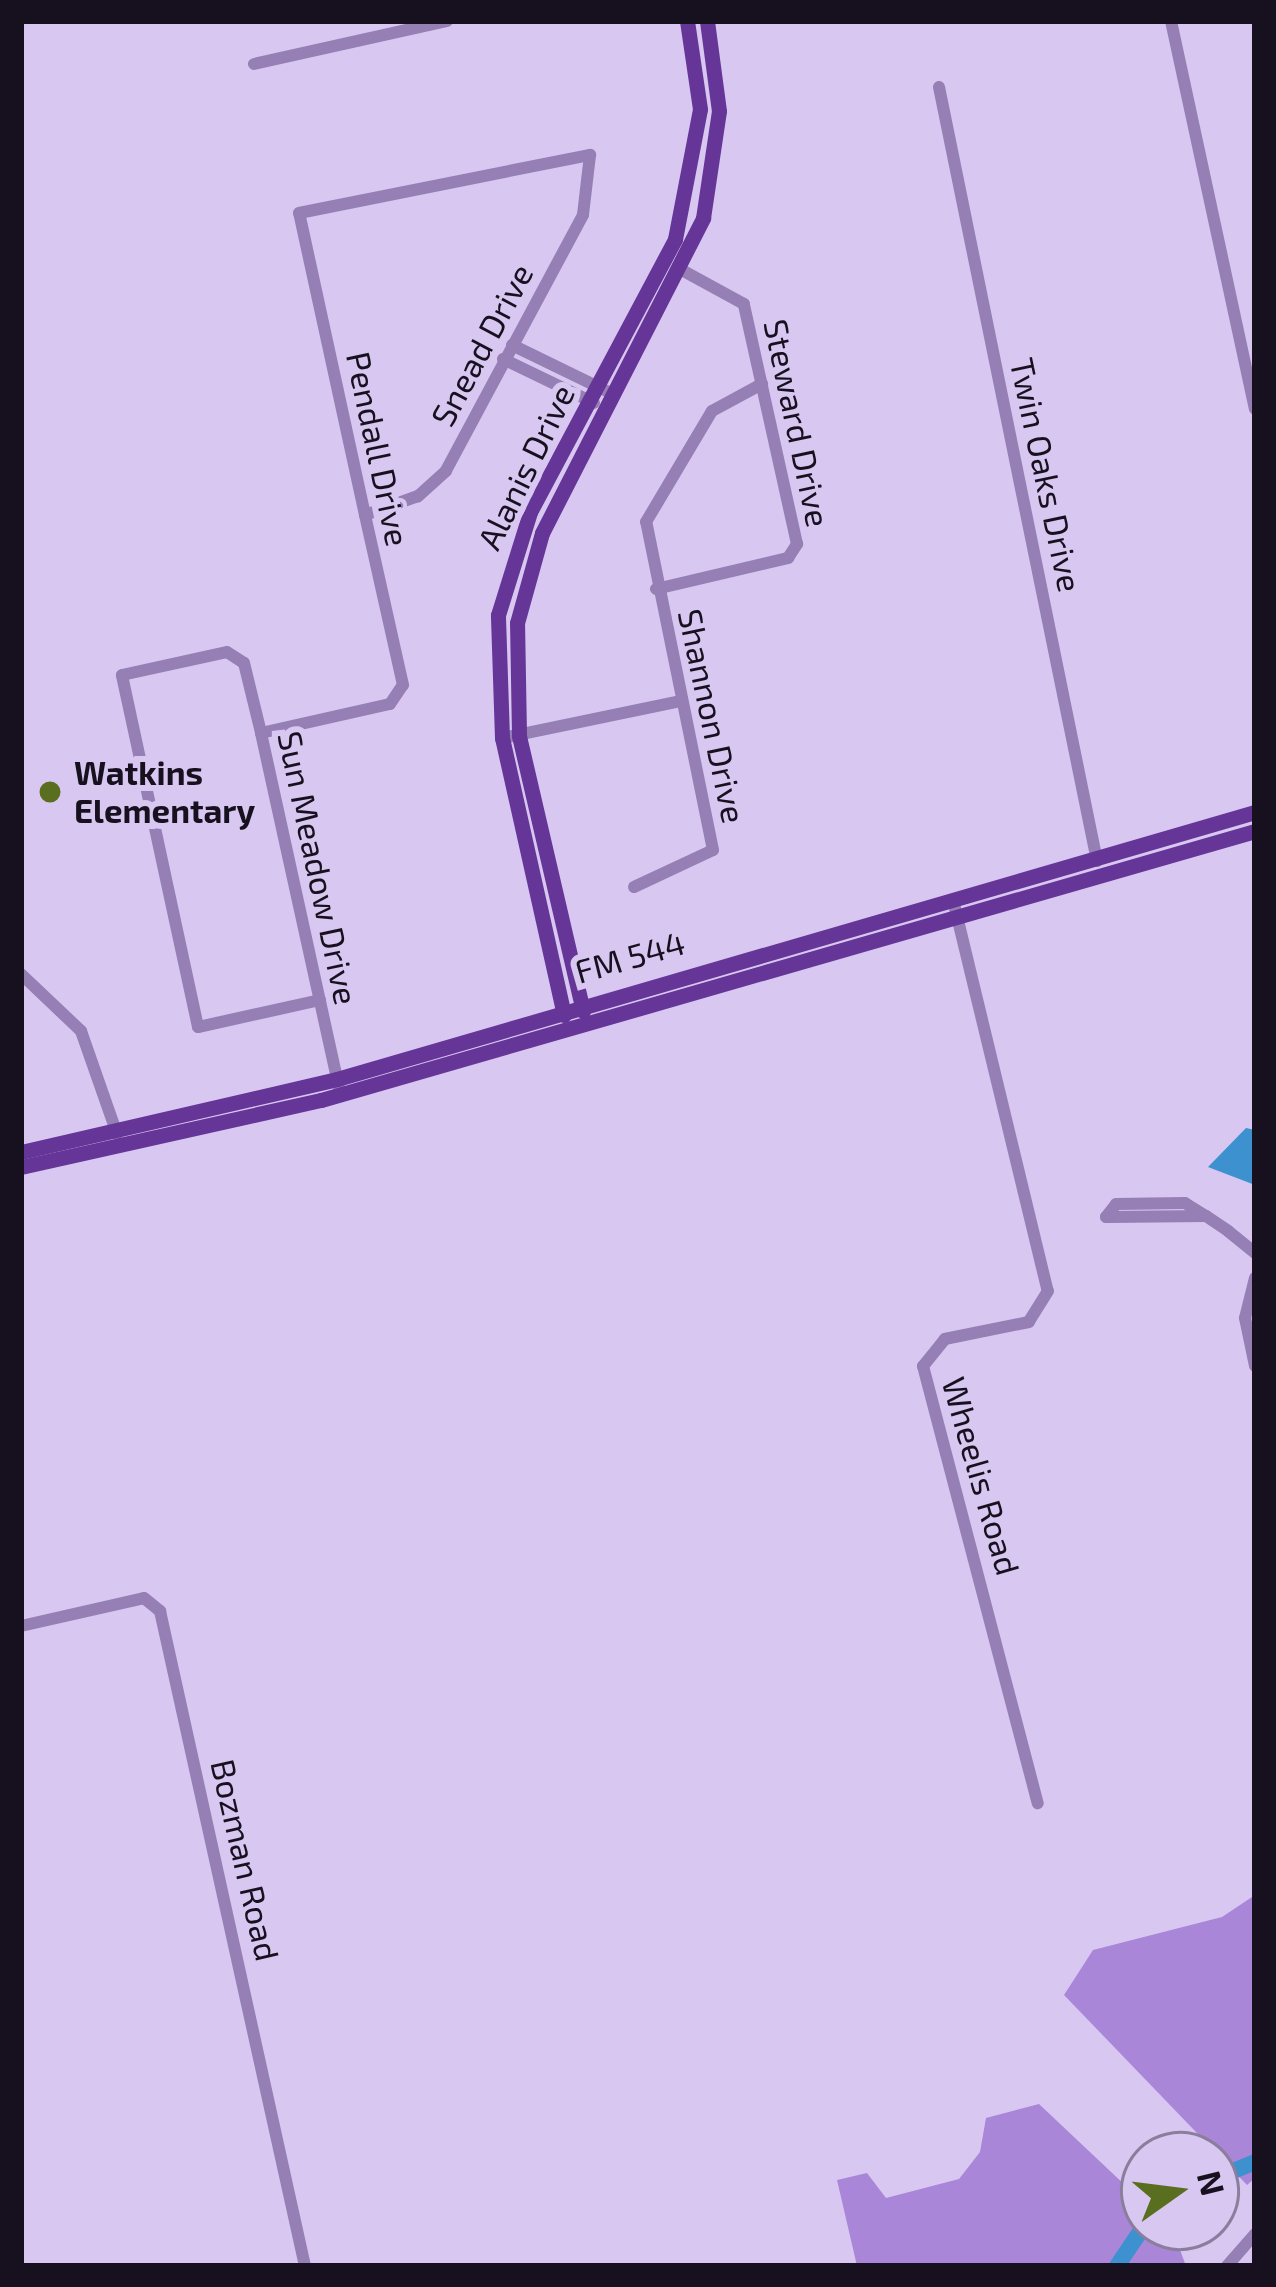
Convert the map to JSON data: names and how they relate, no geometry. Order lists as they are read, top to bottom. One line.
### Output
{"streets":{"main road":["Alanis Drive","FM 544"],"street":["Snead Drive","Steward Drive","Pendall Drive","Twin Oaks Drive","Shannon Drive","Sun Meadow Drive","Wheelis Road","Bozman Road"]},"crossings":[["Snead Drive","Pendall Drive"],["Steward Drive","Alanis Drive"],["Steward Drive","Shannon Drive"],["Pendall Drive","Sun Meadow Drive"],["Alanis Drive","FM 544"],["Twin Oaks Drive","FM 544"],["Sun Meadow Drive","FM 544"],["FM 544","Wheelis Road"]],"places":["Watkins Elementary"],"north":"right"}
